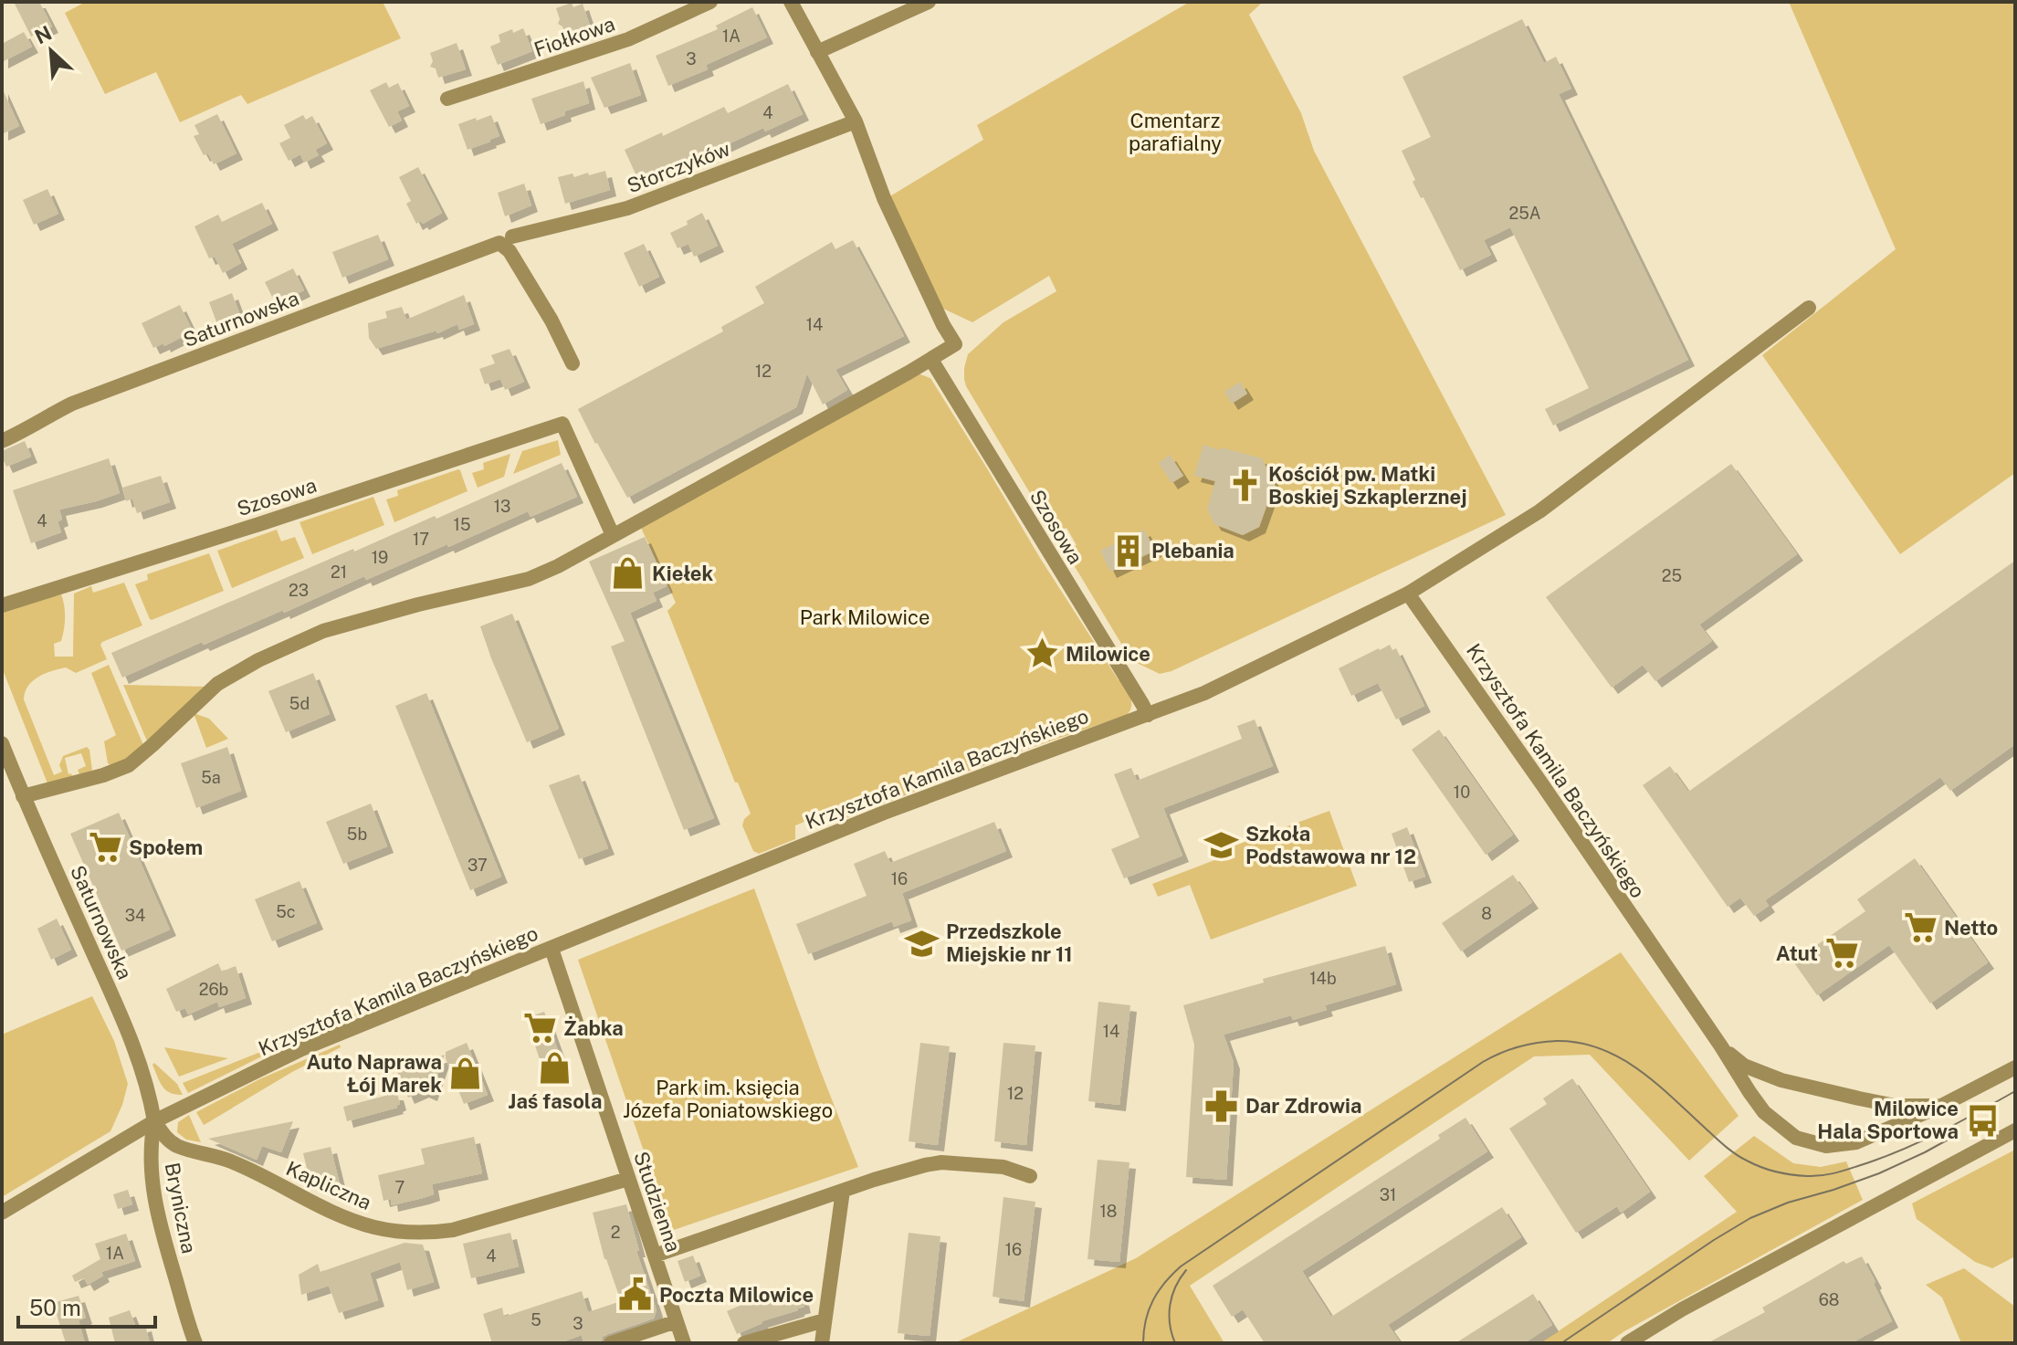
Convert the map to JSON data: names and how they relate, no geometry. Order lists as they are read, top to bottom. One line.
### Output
{"streets":{"street":["Fiołkowa","Storczyków","Saturnowska","Szosowa","Krzysztofa Kamila Baczyńskiego","Kapliczna","Studzienna","Bryniczna"]},"crossings":[["Storczyków","Saturnowska"],["Saturnowska","Krzysztofa Kamila Baczyńskiego"],["Saturnowska","Kapliczna"],["Saturnowska","Bryniczna"],["Szosowa","Krzysztofa Kamila Baczyńskiego"],["Krzysztofa Kamila Baczyńskiego","Kapliczna"],["Krzysztofa Kamila Baczyńskiego","Studzienna"],["Krzysztofa Kamila Baczyńskiego","Bryniczna"],["Kapliczna","Studzienna"],["Kapliczna","Bryniczna"]],"parks":["Cmentarz parafialny","Park Milowice","Park im. księcia Józefa Poniatowskiego"],"places":{"church":["Kościół pw. Matki Boskiej Szkaplerznej"],"building":["Plebania"],"shop":["Kiełek","Jaś fasola","Auto Naprawa Łój Marek"],"place":["Milowice"],"school or university":["Szkoła Podstawowa nr 12","Przedszkole Miejskie nr 11"],"supermarket":["Społem","Netto","Atut","Żabka"],"pharmacy":["Dar Zdrowia"],"bus stop":["Milowice Hala Sportowa"],"public building":["Poczta Milowice"]},"house_numbers":["1A","3","4","25A","14","12","13","4","15","17","19","21","25","23","5d","5a","10","5b","37","16","5c","8","34","14b","26b","14","12","7","31","18","2","16","1A","4","68","5","3"],"scale_bar":"50 m","north":"top left"}
